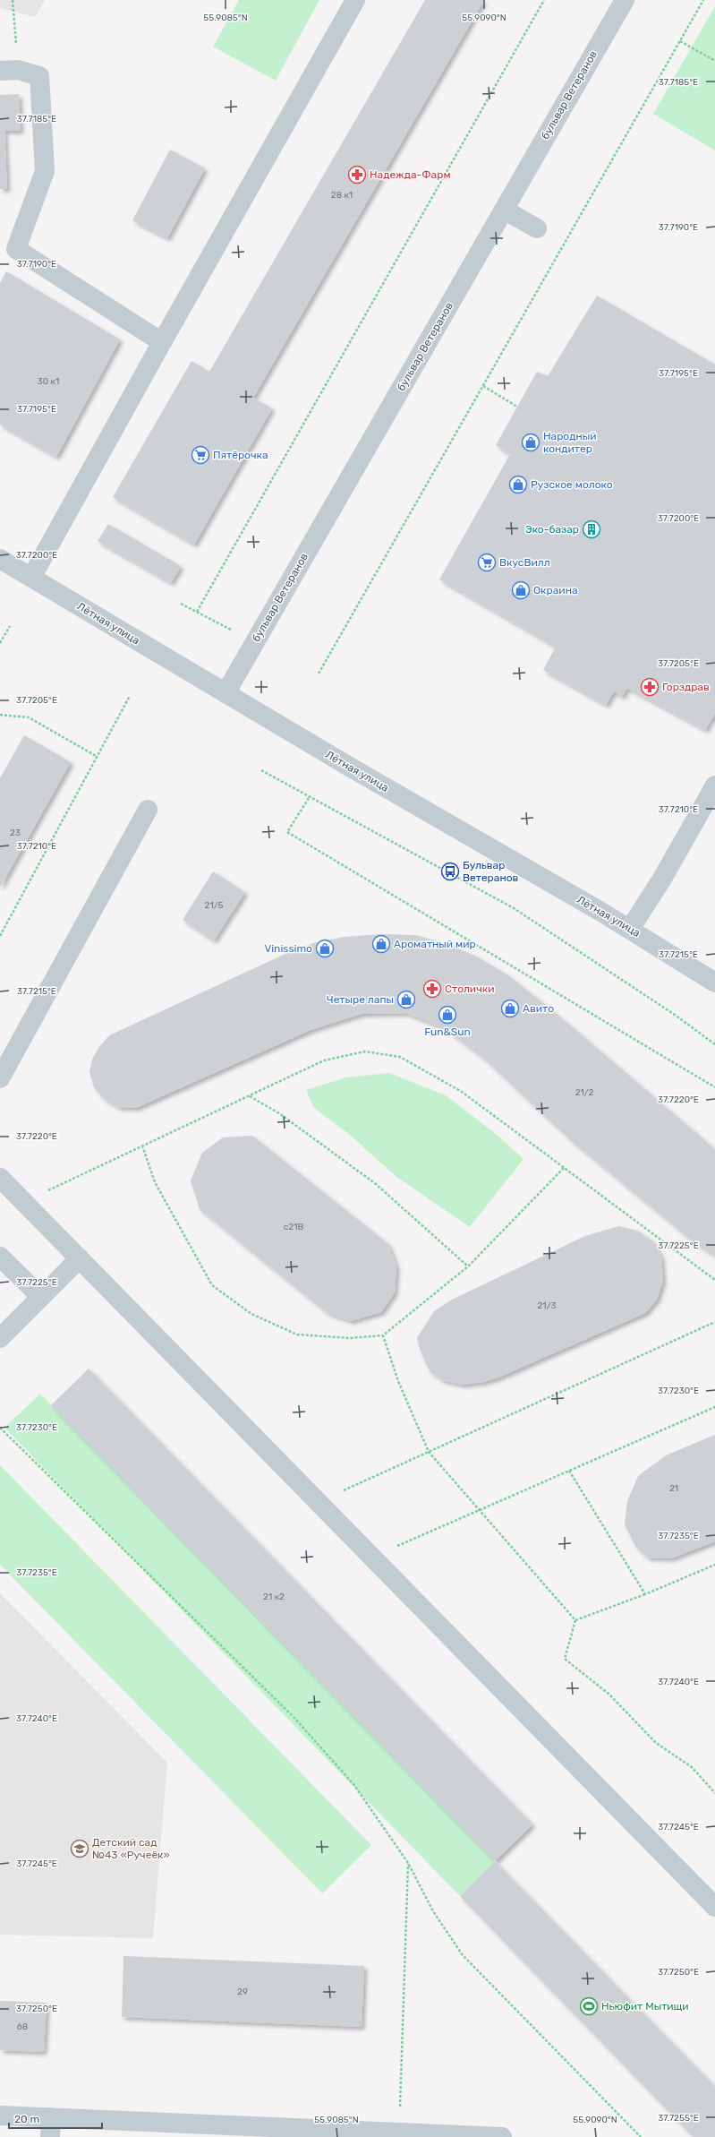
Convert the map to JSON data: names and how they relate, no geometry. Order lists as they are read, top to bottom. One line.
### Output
{"streets":{"street":["бульвар Ветеранов","Лётная улица"]},"crossings":[["бульвар Ветеранов","Лётная улица"]],"places":{"pharmacy":["Надежда-Фарм","Горздрав","Столички"],"shop":["Народный кондитер","Рузское молоко","Окраина","Ароматный мир","Vinissimo","Четыре лапы","Авито","Fun&Sun"],"supermarket":["Пятёрочка","ВкусВилл"],"building":["Эко-базар"],"bus stop":["Бульвар Ветеранов"],"school or university":["Детский сад №43 «Ручеёк»"],"sports":["Ньюфит Мытищи"]},"house_numbers":["28 к1","30 к1","23","21/5","21/2","с21В","21/3","21","21 к2","29","68"],"scale_bar":"20 m","coordinates":["55.9085°N","55.9090°N","37.7185°E","37.7190°E","37.7195°E","37.7200°E","37.7205°E","37.7210°E","37.7215°E","37.7220°E","37.7225°E","37.7230°E","37.7235°E","37.7240°E","37.7245°E","37.7250°E","37.7255°E"]}
